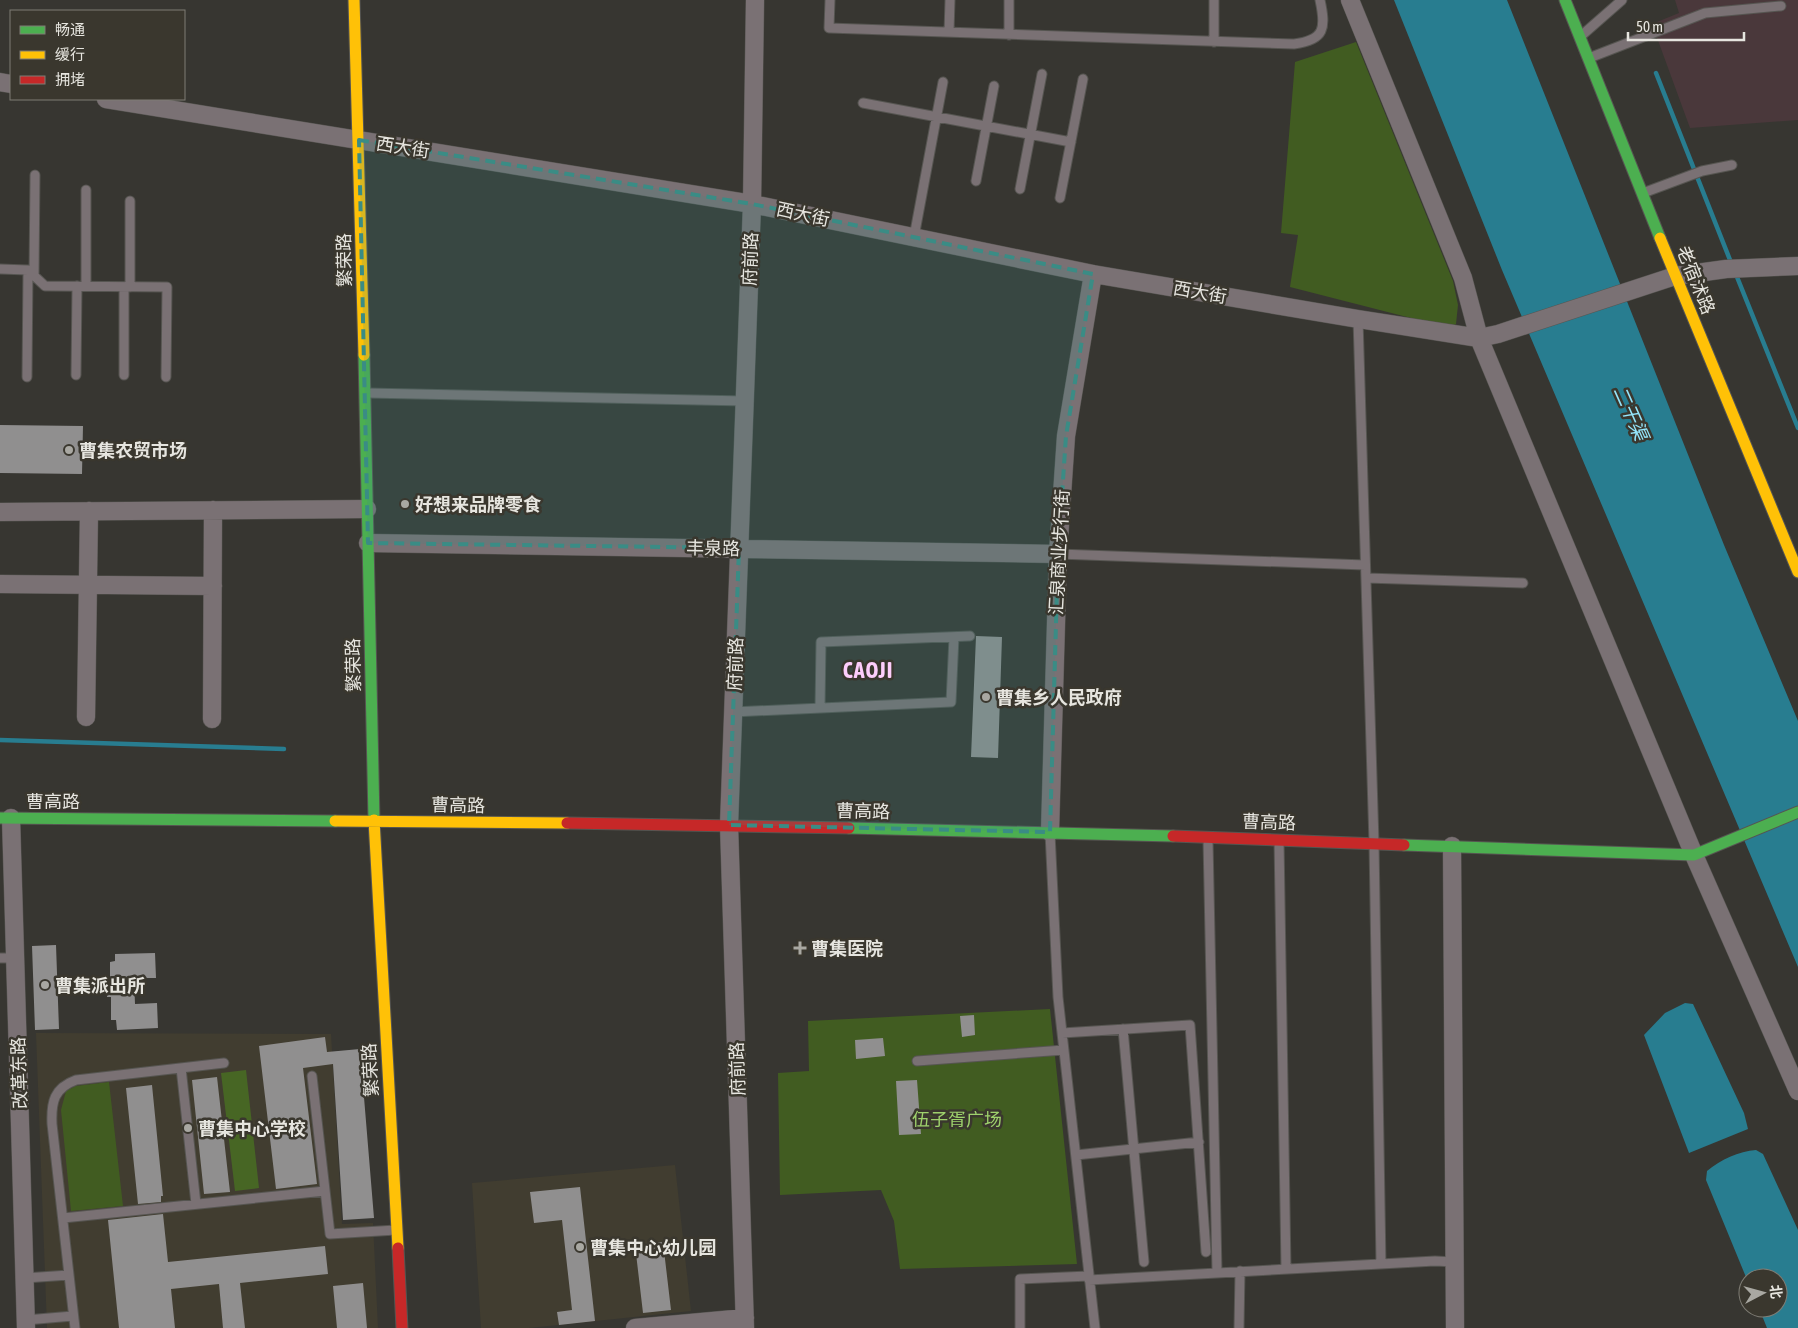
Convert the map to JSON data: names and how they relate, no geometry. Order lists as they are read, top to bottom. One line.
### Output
{"streets":{"street":["西大街","府前路","繁荣路","老宿沭路","丰泉路","汇泉商业步行街","曹高路","改革东路"]},"crossings":[["西大街","府前路"],["西大街","繁荣路"],["西大街","老宿沭路"],["西大街","汇泉商业步行街"],["府前路","丰泉路"],["府前路","曹高路"],["繁荣路","丰泉路"],["繁荣路","曹高路"],["丰泉路","汇泉商业步行街"],["汇泉商业步行街","曹高路"],["曹高路","改革东路"]],"districts":["CAOJI"],"water":["二干渠"],"parks":["伍子胥广场"],"places":{"other":["曹集农贸市场","好想来品牌零食","曹集乡人民政府","曹集派出所","曹集中心学校","曹集中心幼儿园"],"health":["曹集医院"]},"legend":["畅通","缓行","拥堵"],"scale_bar":"50 m","north":"right"}
